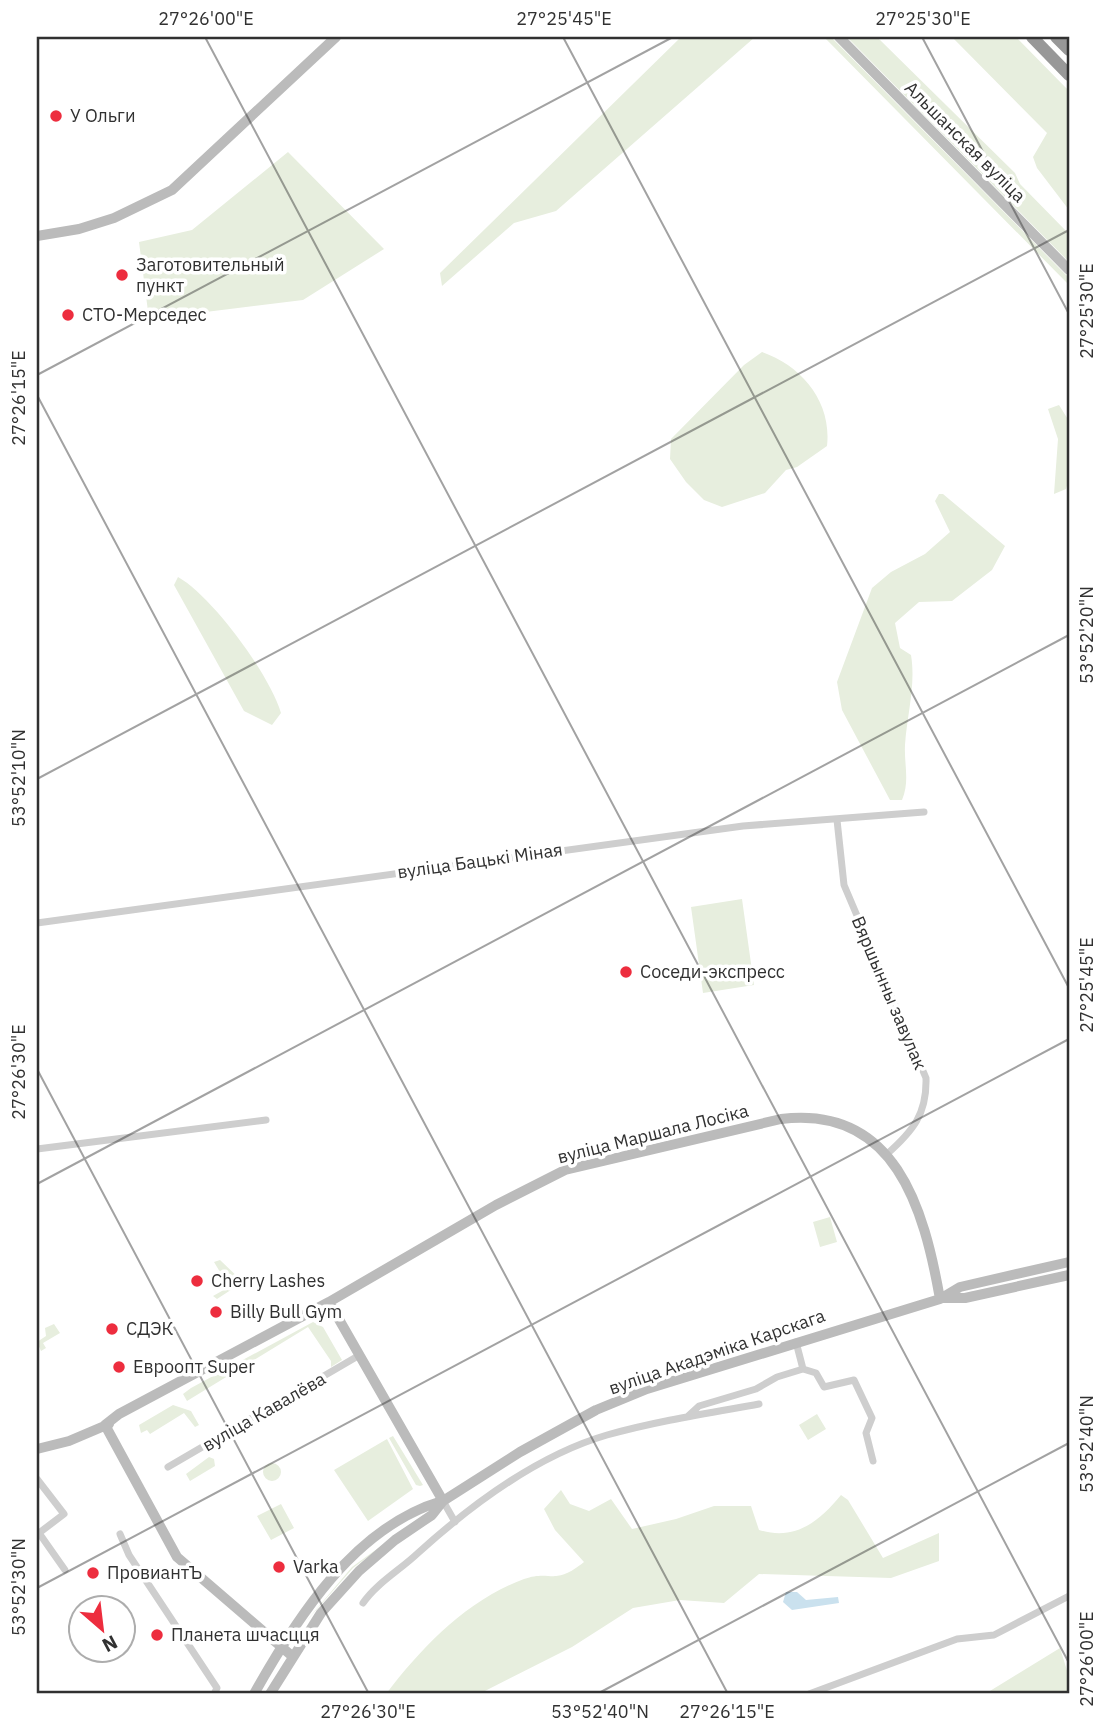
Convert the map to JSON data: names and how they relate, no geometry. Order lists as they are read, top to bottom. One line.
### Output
{"streets":{"main road":["Альшанская вуліца","вуліца Маршала Лосіка","вуліца Акадэміка Карскага"],"street":["вуліца Бацькі Міная","Вяршынны завулак","вуліца Кавалёва"]},"crossings":[["вуліца Бацькі Міная","Вяршынны завулак"],["Вяршынны завулак","вуліца Маршала Лосіка"],["вуліца Маршала Лосіка","вуліца Акадэміка Карскага"]],"places":["У Ольги","Заготовительный пункт","СТО-Мерседес","Соседи-экспресс","Cherry Lashes","Billy Bull Gym","СДЭК","Евроопт Super","Varka","ПровиантЪ","Планета шчасцця"],"north":"bottom right","coordinates":["27°26'00\"E","27°25'45\"E","27°25'30\"E","27°26'15\"E","53°52'20\"N","53°52'10\"N","27°26'30\"E","53°52'40\"N","53°52'30\"N"]}
